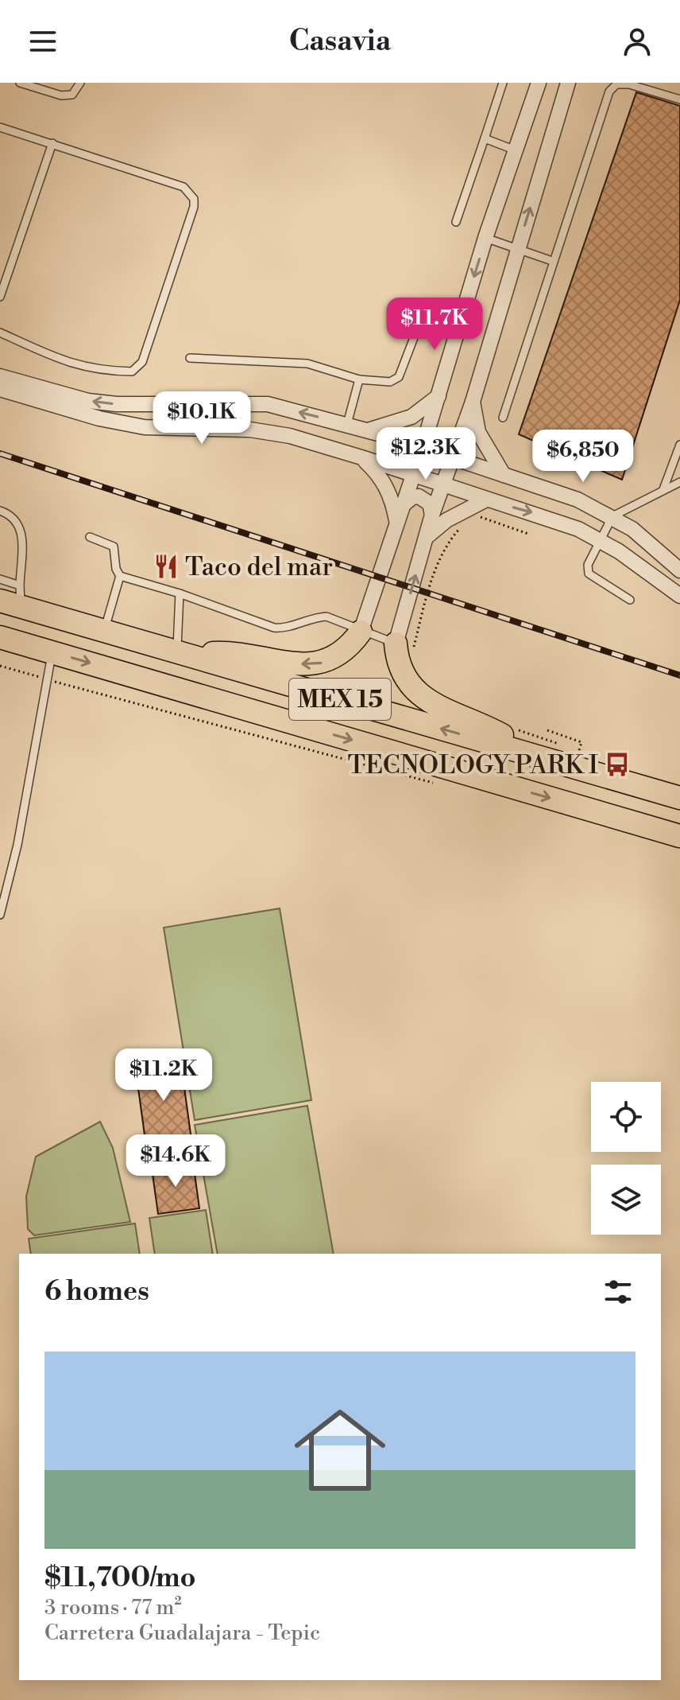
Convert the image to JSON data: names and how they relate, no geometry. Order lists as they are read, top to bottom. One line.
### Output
{"streets":{"highway":["MEX 15"]},"places":{"restaurant":["Taco del mar"],"bus stop":["TECNOLOGY PARK I"]},"page":{"header":"Casavia","price":["$11.7K","$10.1K","$12.3K","$6,850","$11.2K","$14.6K"],"heading":"6 homes","list":[{"name":"$11,700/mo","note":"3 rooms · 77 m² · Carretera Guadalajara - Tepic"}]}}
